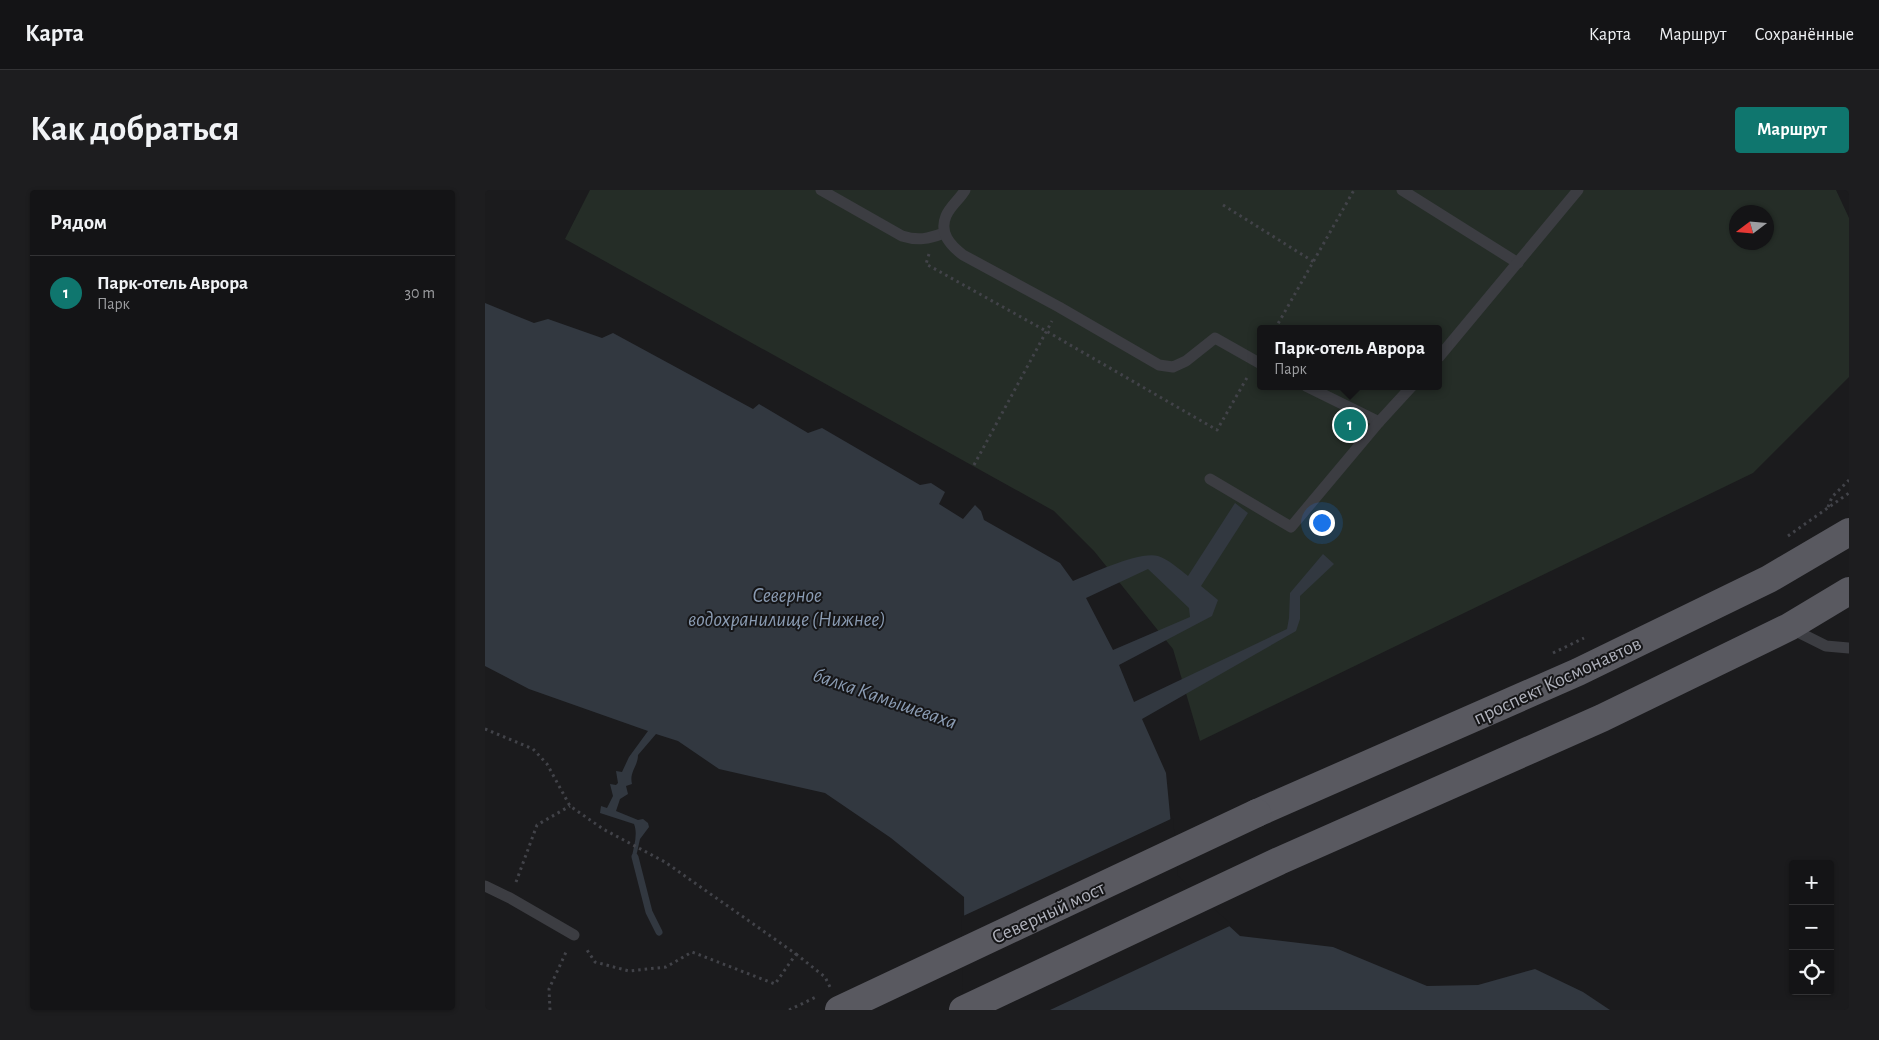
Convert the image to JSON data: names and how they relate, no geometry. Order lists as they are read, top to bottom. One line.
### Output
{"streets":{"main road":["проспект Космонавтов","Северный мост"]},"crossings":[["проспект Космонавтов","Северный мост"]],"water":["Северное водохранилище (Нижнее)","балка Камышеваха"],"north":"left","page":{"header":"Карта","nav":["Карта","Маршрут","Сохранённые"],"buttons":"Маршрут","title":"Как добраться","heading":"Рядом","list":[{"mark":"1","name":"Парк-отель Аврора","note":"Парк","value":"30 m"}],"popup":["Парк-отель Аврора","Парк"],"pins":"1","map_buttons":["+","−"]}}
